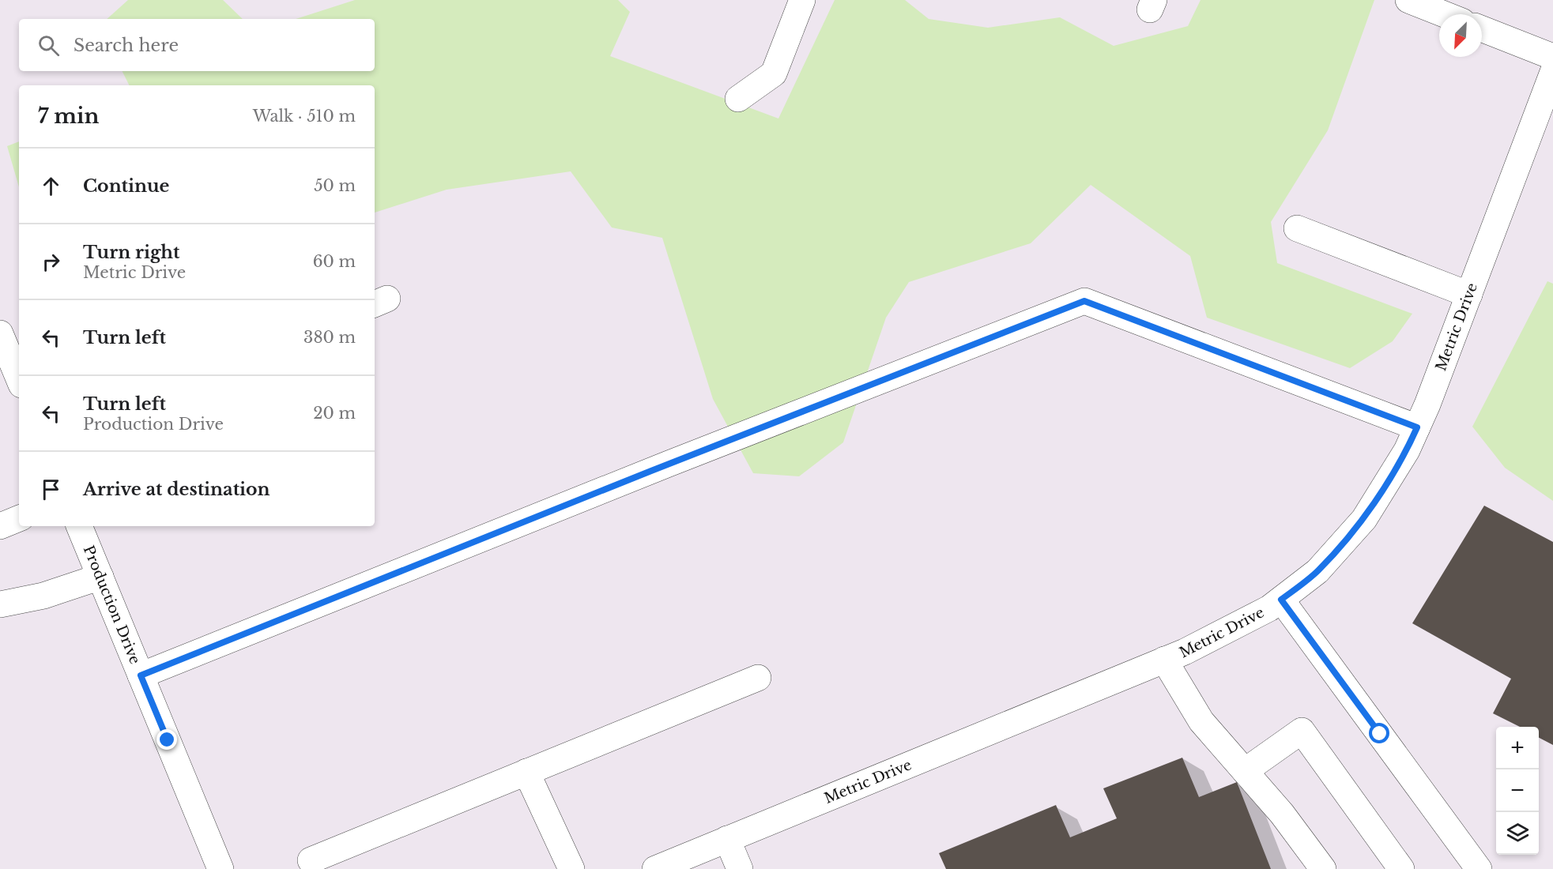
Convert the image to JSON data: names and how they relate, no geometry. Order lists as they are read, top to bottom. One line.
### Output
{"streets":{"street":["Metric Drive","Production Drive"]},"north":"bottom left","page":{"search":"Search here","heading":["7 min","Walk · 510 m"],"list":[["Continue","50 m"],["Turn right","Metric Drive","60 m"],["Turn left","380 m"],["Turn left","Production Drive","20 m"],"Arrive at destination"],"map_buttons":["+","−"]}}
